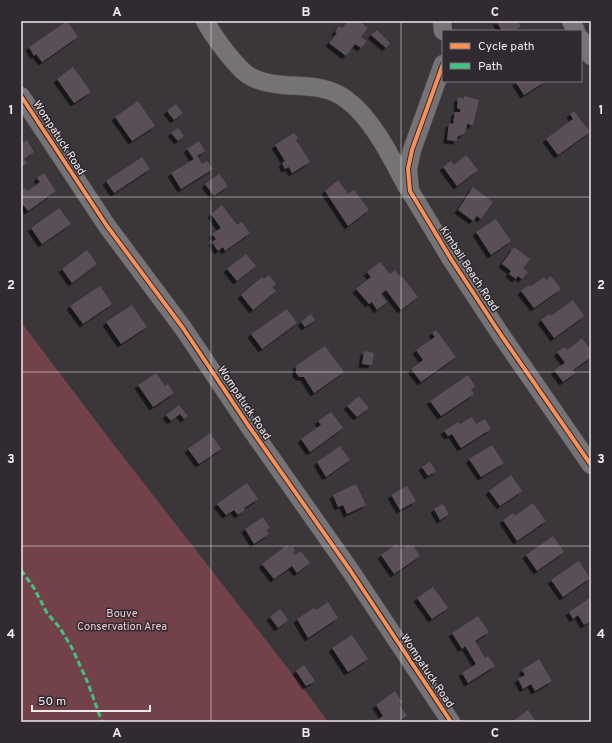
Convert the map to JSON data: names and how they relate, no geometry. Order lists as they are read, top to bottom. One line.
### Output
{"streets":{"street":["Wompatuck Road","Kimball Beach Road"]},"parks":["Bouve Conservation Area"],"legend":["Cycle path","Path"],"scale_bar":"50 m","grid":{"columns":["A","B","C"],"rows":["1","2","3","4"]}}
